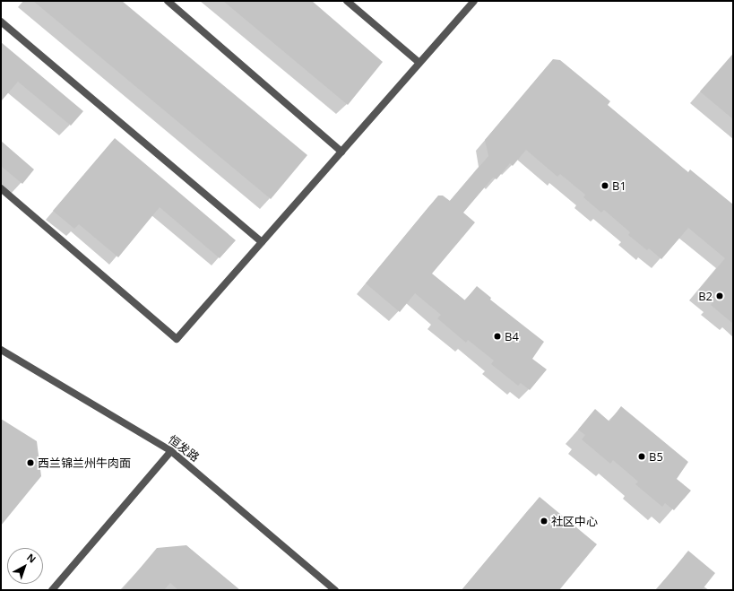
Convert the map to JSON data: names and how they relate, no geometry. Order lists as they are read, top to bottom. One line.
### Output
{"streets":{"street":["恒发路"]},"places":["B1","B2","B4","B5","西兰锦兰州牛肉面","社区中心"],"north":"top right"}
